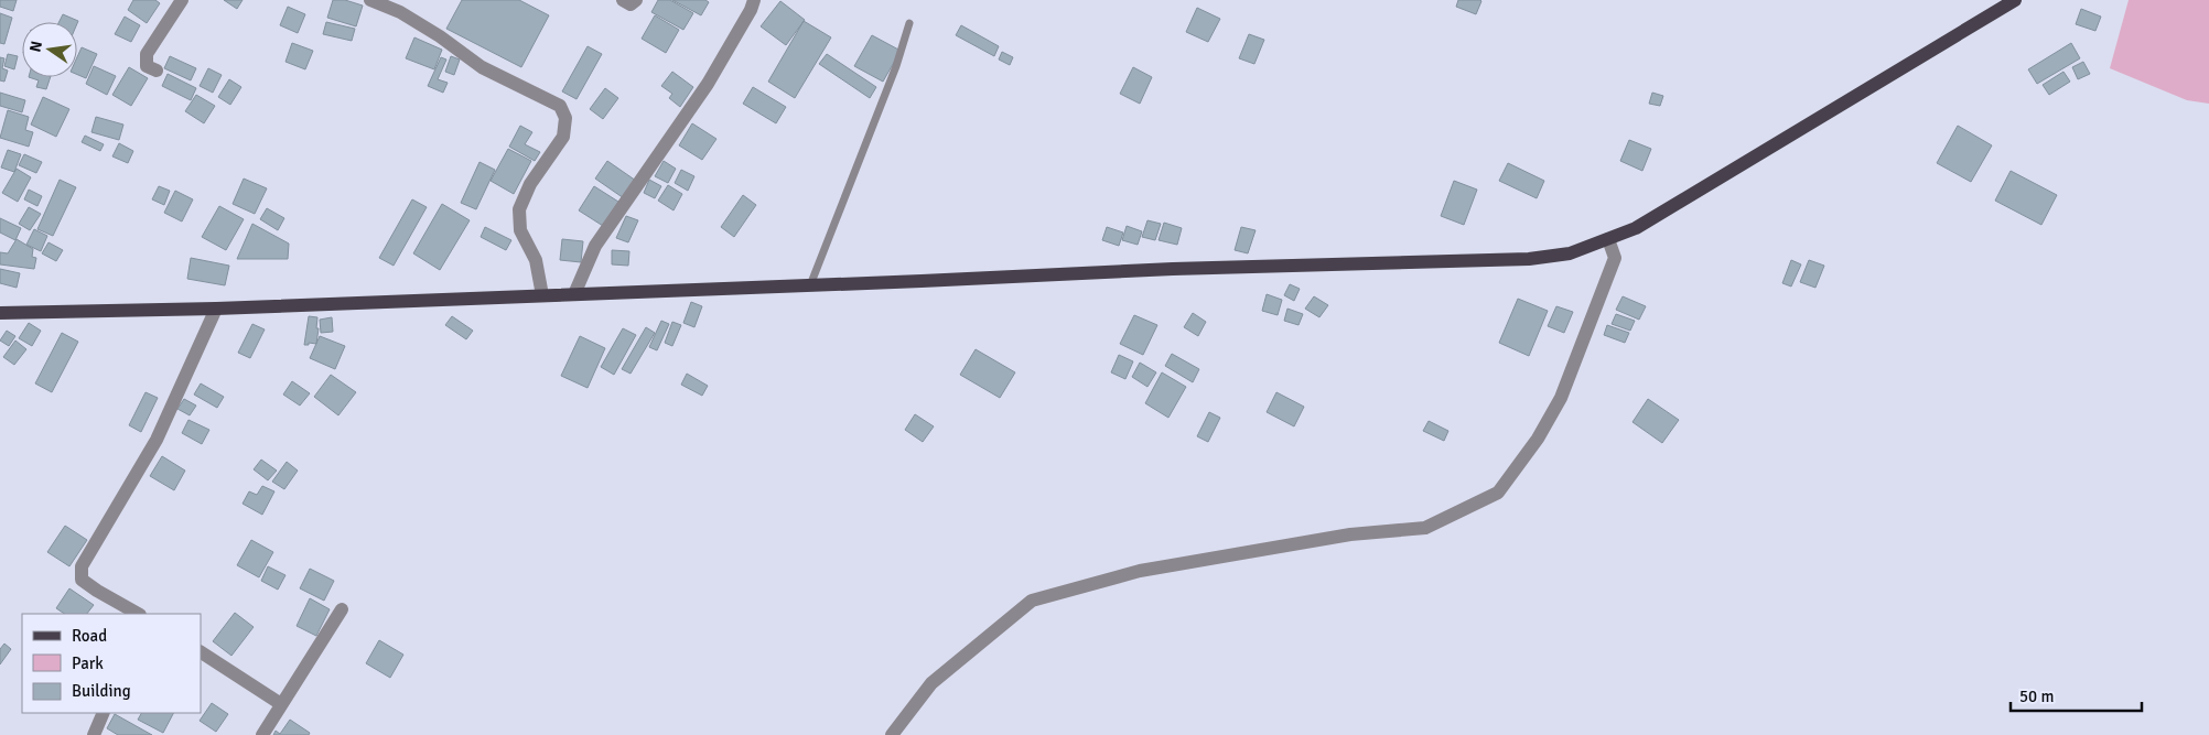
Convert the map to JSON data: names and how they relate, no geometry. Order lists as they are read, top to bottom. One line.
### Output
{"legend":["Road","Park","Building"],"scale_bar":"50 m","north":"left"}
